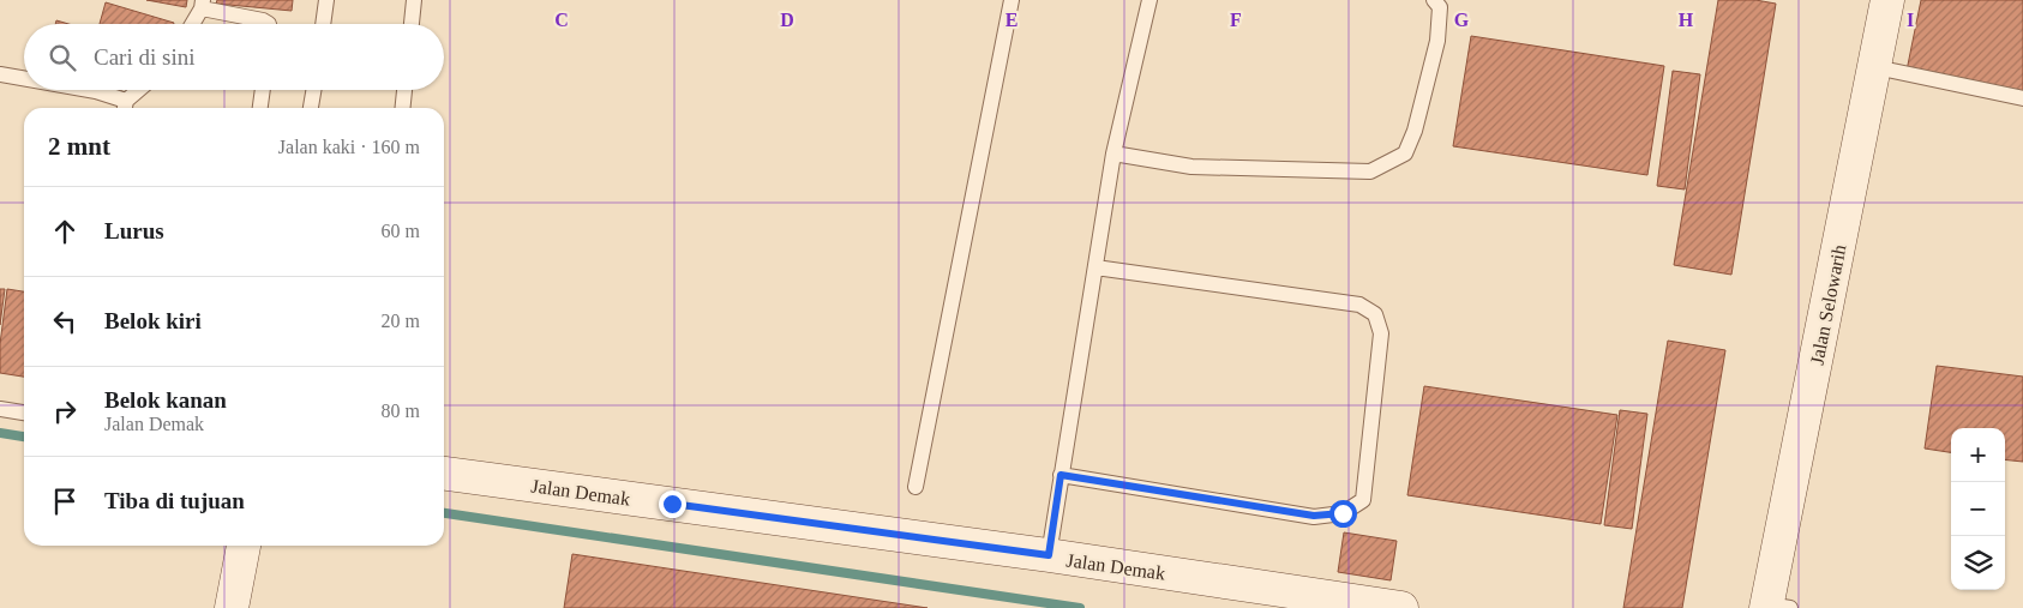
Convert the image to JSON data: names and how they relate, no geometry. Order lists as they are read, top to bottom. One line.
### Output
{"streets":{"main road":["Jalan Selowarih","Jalan Demak"]},"page":{"search":"Cari di sini","heading":["2 mnt","Jalan kaki · 160 m"],"list":[["Lurus","60 m"],["Belok kiri","20 m"],["Belok kanan","Jalan Demak","80 m"],"Tiba di tujuan"],"map_buttons":["+","−"]},"grid":{"columns":["C","D","E","F","G","H","I"]}}
